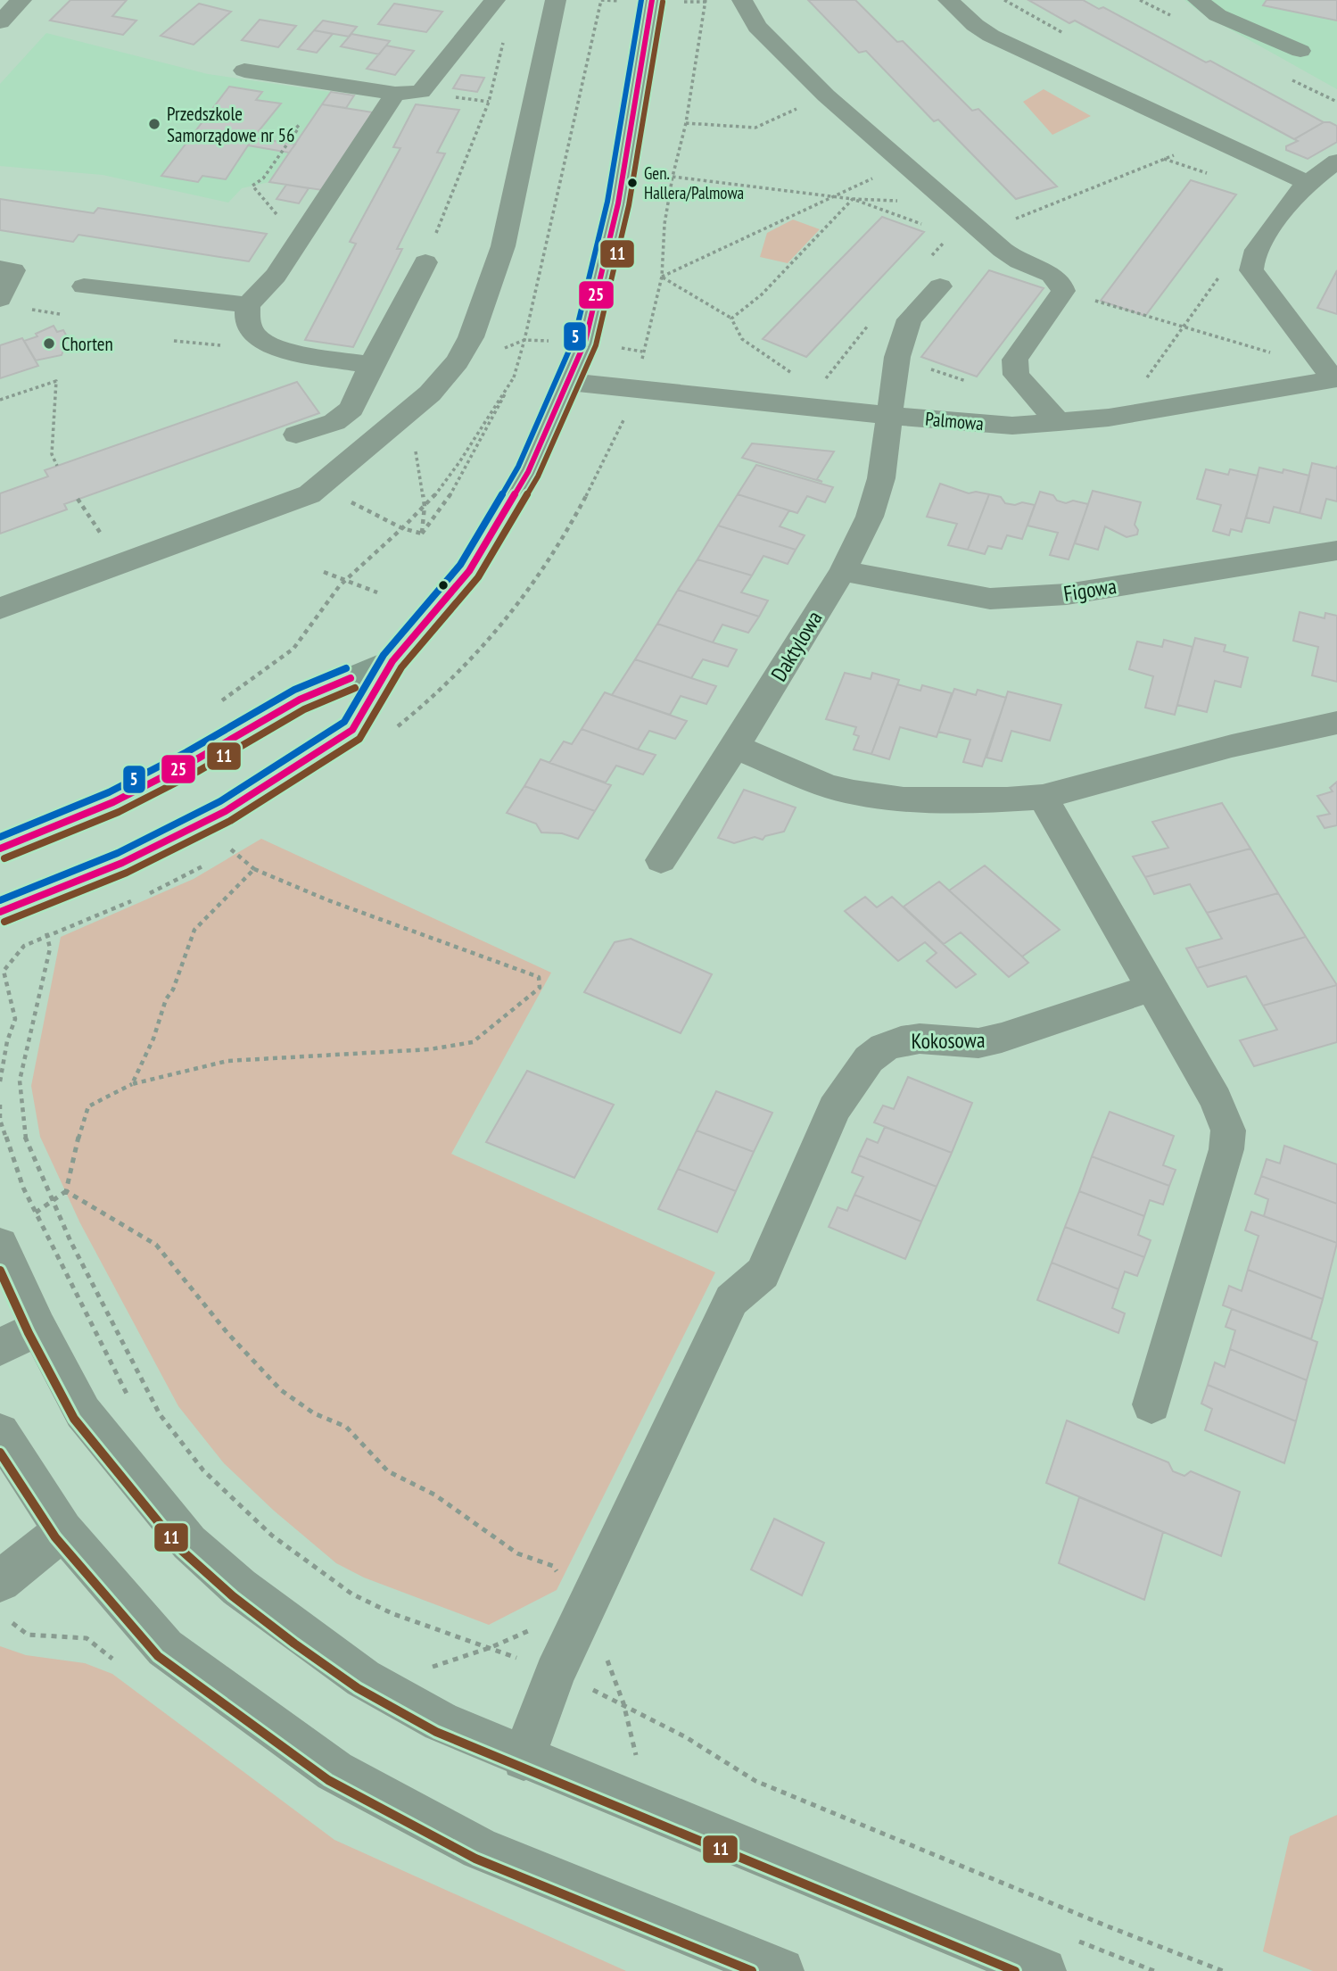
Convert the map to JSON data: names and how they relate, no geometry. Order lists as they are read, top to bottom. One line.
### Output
{"streets":{"street":["Palmowa","Figowa","Daktylowa","Kokosowa"]},"crossings":[["Palmowa","Daktylowa"],["Figowa","Daktylowa"]],"places":["Przedszkole Samorządowe nr 56","Gen. Hallera/Palmowa","Chorten"],"lines":["transit line 25","transit line 5","transit line 11"]}
